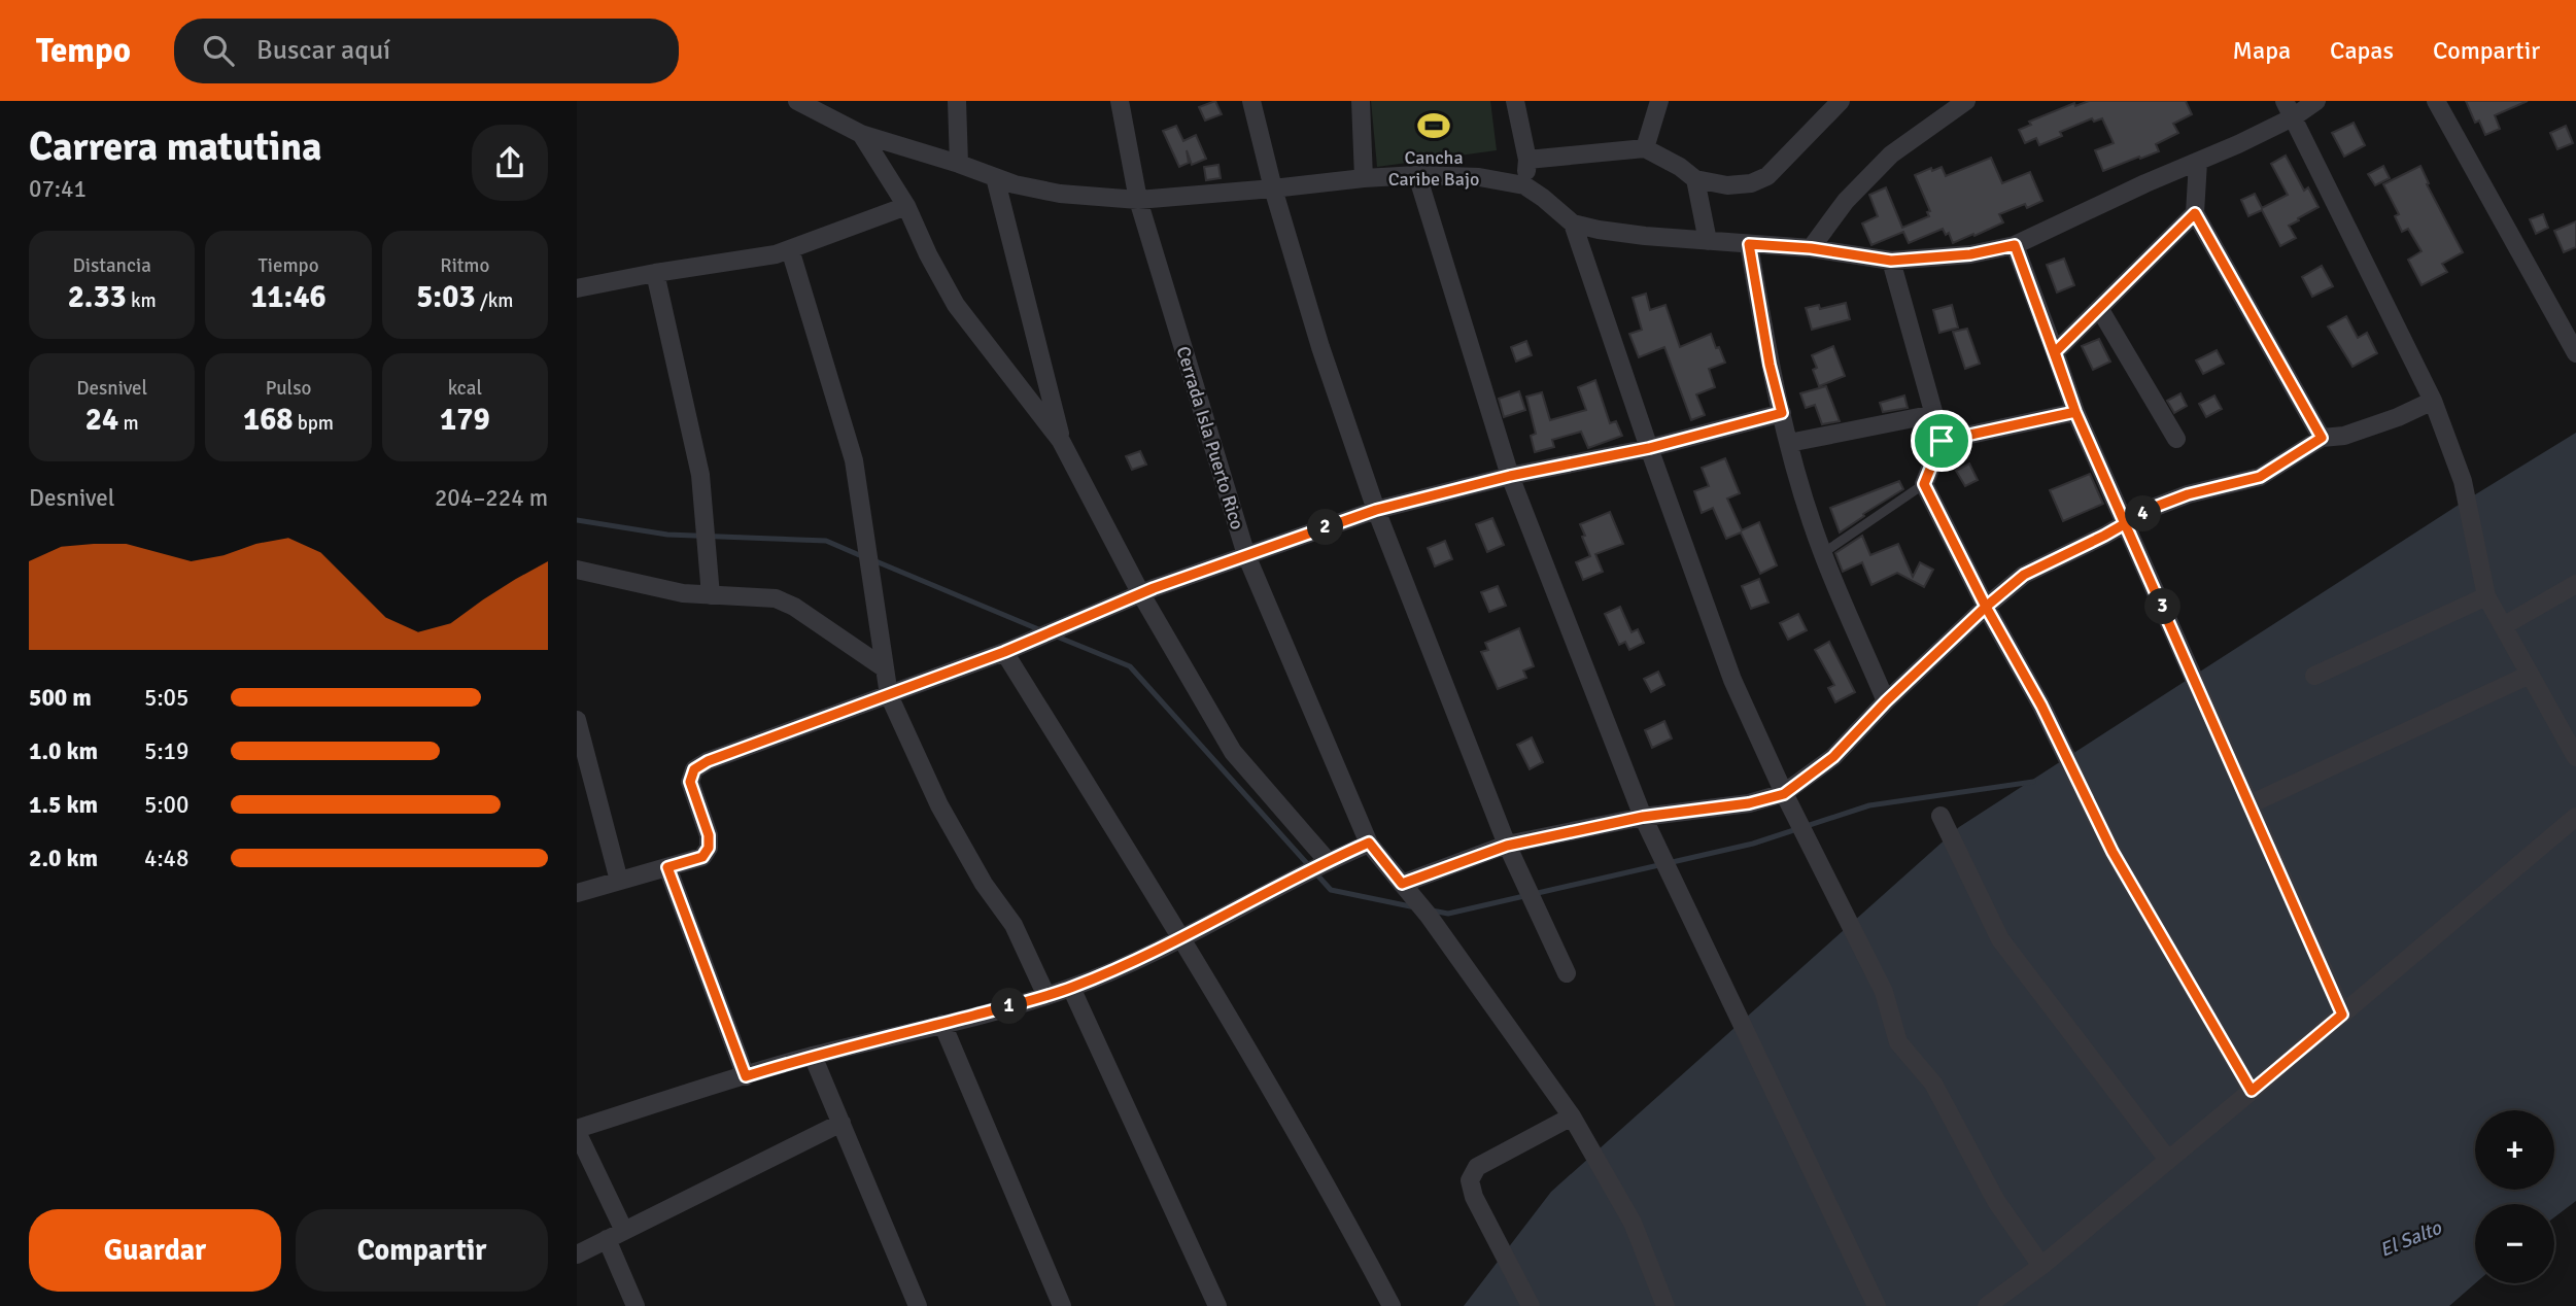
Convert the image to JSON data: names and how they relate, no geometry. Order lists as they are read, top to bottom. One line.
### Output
{"streets":{"street":["Cerrada Isla Puerto Rico"]},"water":["El Salto"],"places":{"sports":["Cancha Caribe Bajo"]},"page":{"header":"Tempo","search":"Buscar aquí","nav":["Mapa","Capas","Compartir"],"heading":["Carrera matutina","07:41"],"stats":[["Distancia","2.33 km"],["Tiempo","11:46"],["Ritmo","5:03 /km"],["Desnivel","24 m"],["Pulso","168 bpm"],["kcal","179"]],"chart":["Desnivel","204–224 m"],"pins":["4","2","3","1"],"list":[{"name":"500 m","note":"5:05"},{"name":"1.0 km","note":"5:19"},{"name":"1.5 km","note":"5:00"},{"name":"2.0 km","note":"4:48"}],"map_buttons":["+","−"],"buttons":["Guardar","Compartir"]}}
